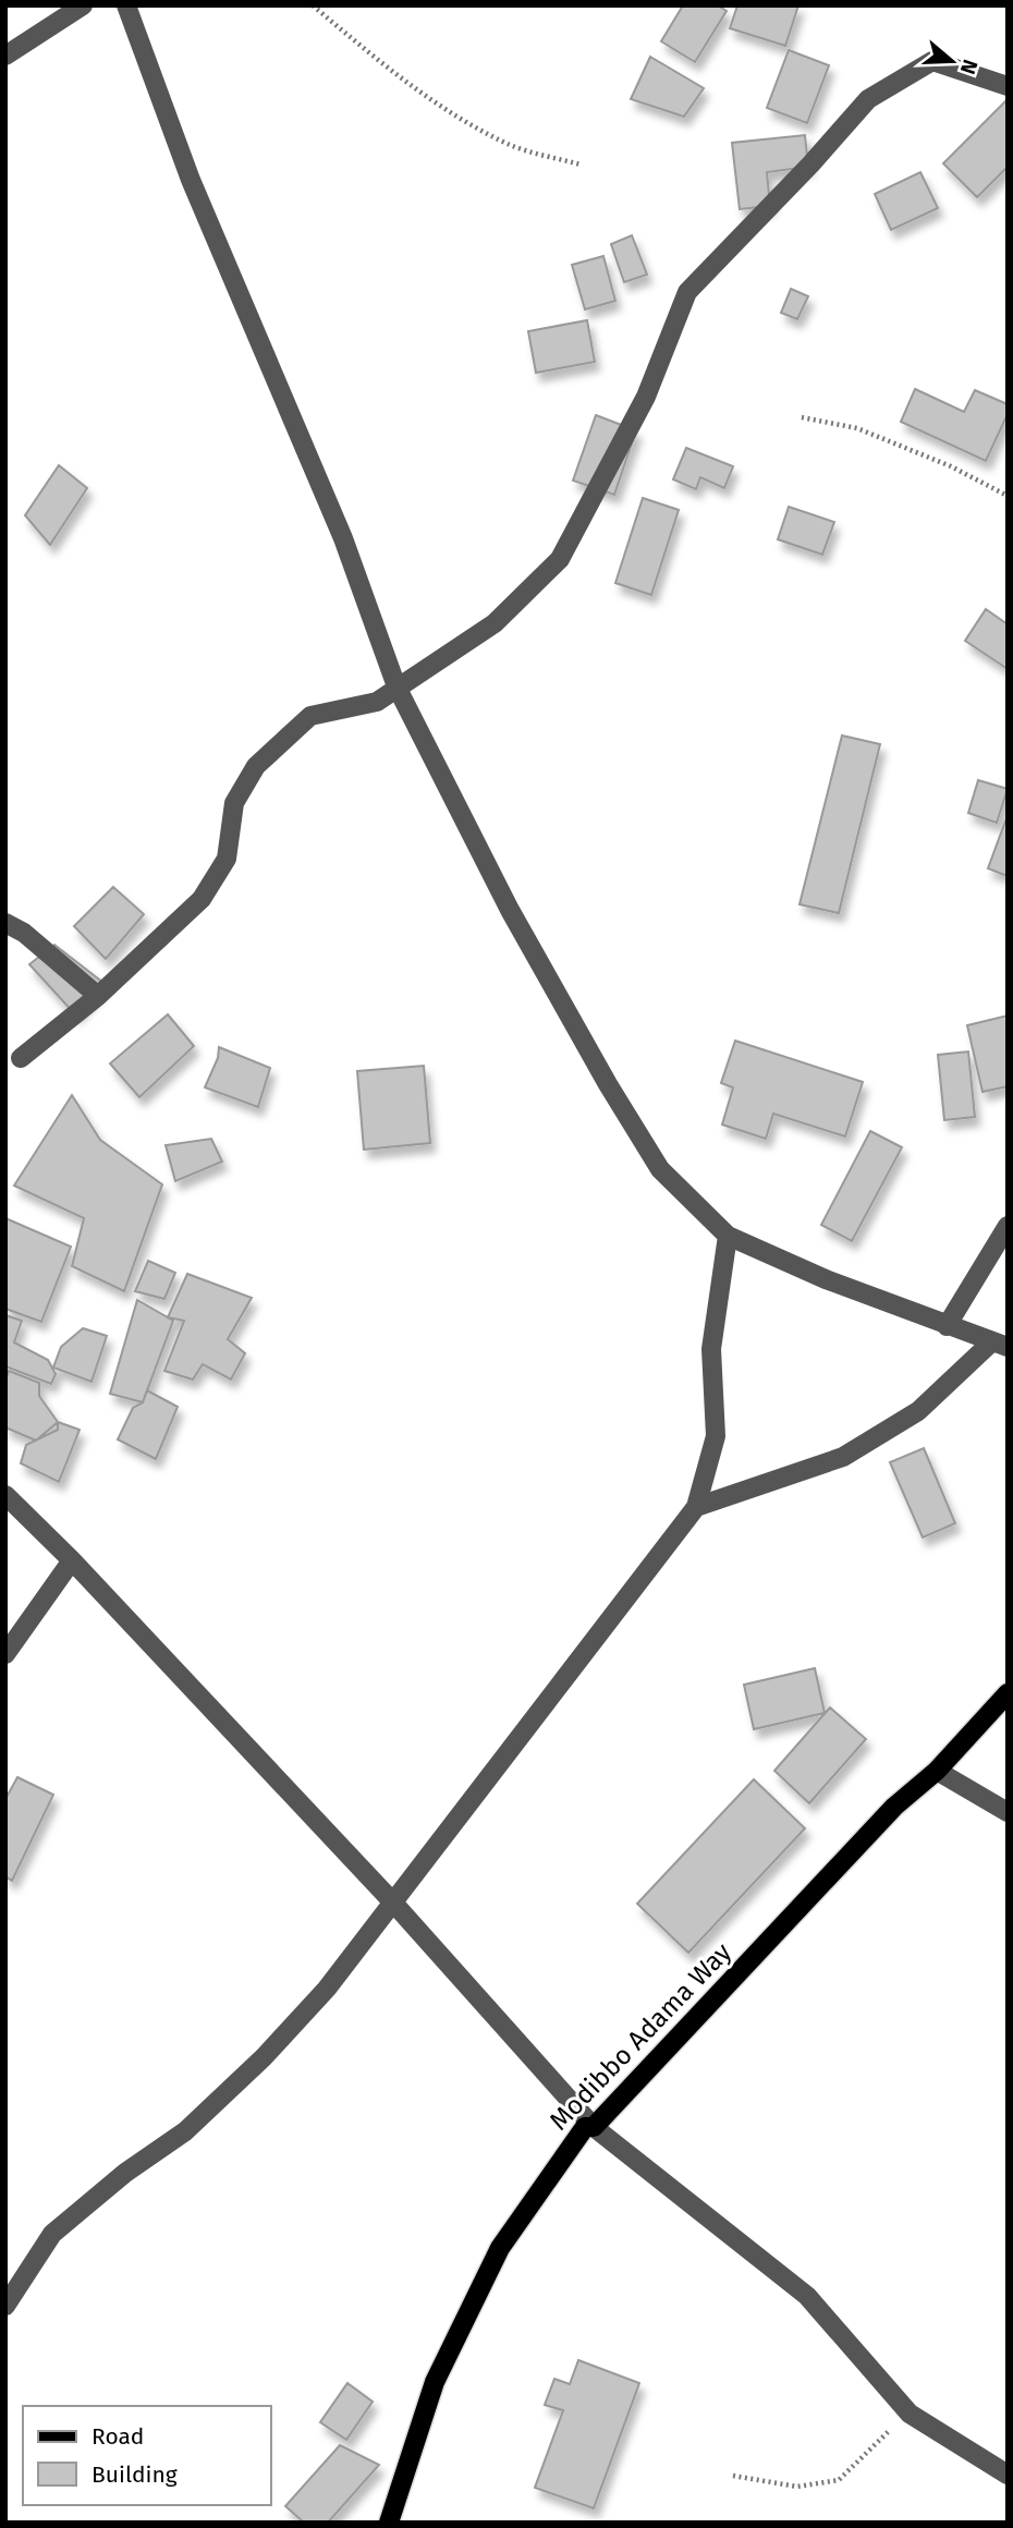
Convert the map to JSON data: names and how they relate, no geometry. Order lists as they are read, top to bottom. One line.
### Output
{"streets":{"main road":["Modibbo Adama Way"]},"legend":["Road","Building"],"north":"right"}
